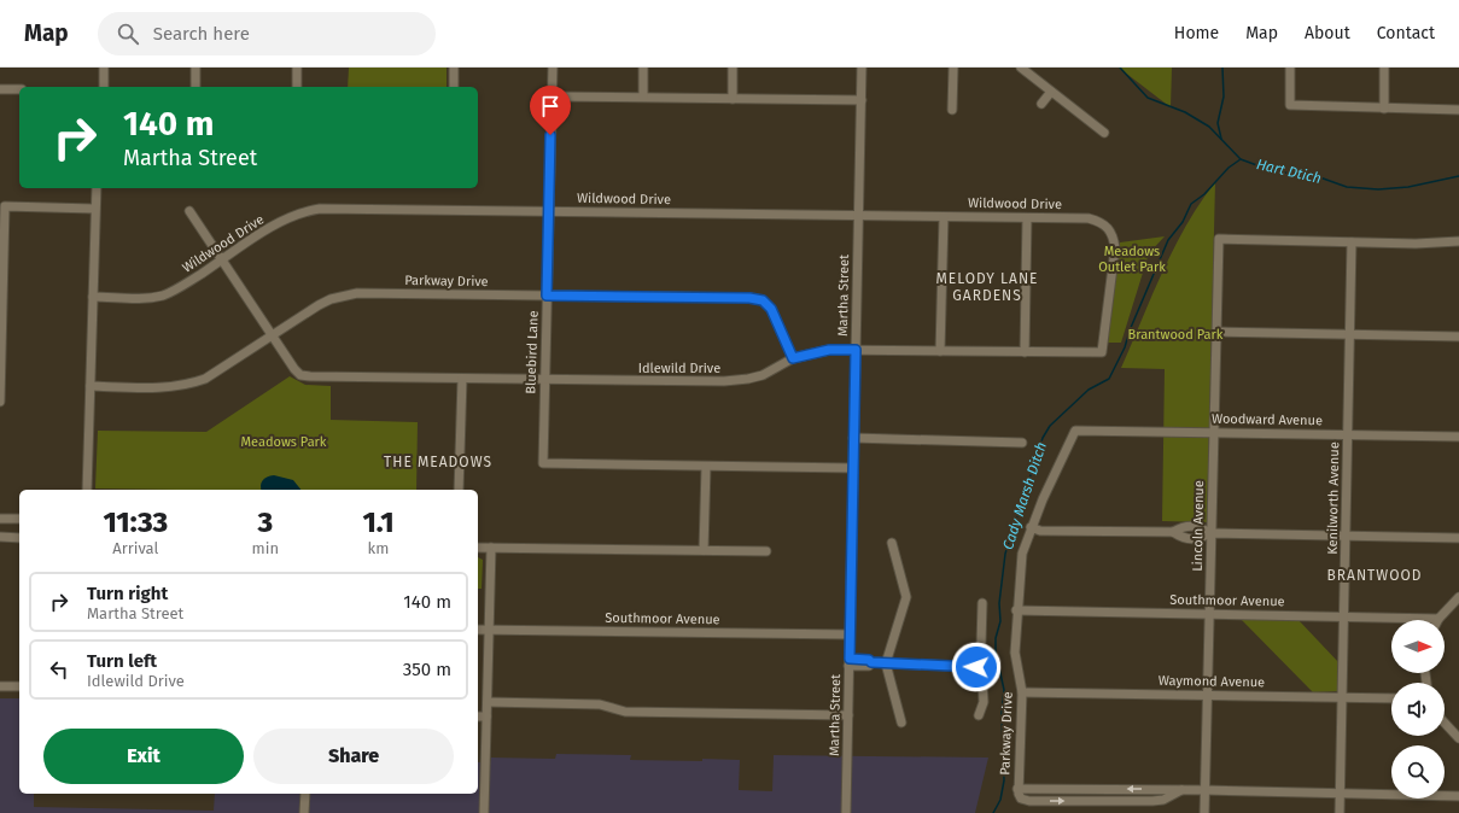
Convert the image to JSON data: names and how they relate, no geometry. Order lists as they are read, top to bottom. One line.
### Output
{"streets":{"street":["Wildwood Drive","Parkway Drive","Martha Street","Bluebird Lane","Idlewild Drive","Woodward Avenue","Kenilworth Avenue","Lincoln Avenue","Southmoor Avenue","Waymond Avenue"]},"crossings":[["Wildwood Drive","Martha Street"],["Wildwood Drive","Bluebird Lane"],["Wildwood Drive","Idlewild Drive"],["Parkway Drive","Bluebird Lane"],["Parkway Drive","Idlewild Drive"],["Parkway Drive","Woodward Avenue"],["Parkway Drive","Lincoln Avenue"],["Parkway Drive","Southmoor Avenue"],["Parkway Drive","Waymond Avenue"],["Martha Street","Idlewild Drive"],["Martha Street","Southmoor Avenue"],["Bluebird Lane","Idlewild Drive"],["Woodward Avenue","Kenilworth Avenue"],["Woodward Avenue","Lincoln Avenue"],["Kenilworth Avenue","Lincoln Avenue"],["Kenilworth Avenue","Southmoor Avenue"],["Kenilworth Avenue","Waymond Avenue"],["Lincoln Avenue","Southmoor Avenue"],["Lincoln Avenue","Waymond Avenue"]],"districts":["MELODY LANE GARDENS","THE MEADOWS","BRANTWOOD"],"water":["Hart Dtich","Cady Marsh Ditch"],"parks":["Meadows Outlet Park","Brantwood Park","Meadows Park"],"north":"right","page":{"header":"Map","search":"Search here","nav":["Home","Map","About","Contact"],"turn":["140 m","Martha Street"],"eta":["11:33","Arrival","3","min","1.1","km"],"list":[{"name":"Turn right","note":"Martha Street","value":"140 m"},{"name":"Turn left","note":"Idlewild Drive","value":"350 m"}],"buttons":["Exit","Share"]}}
